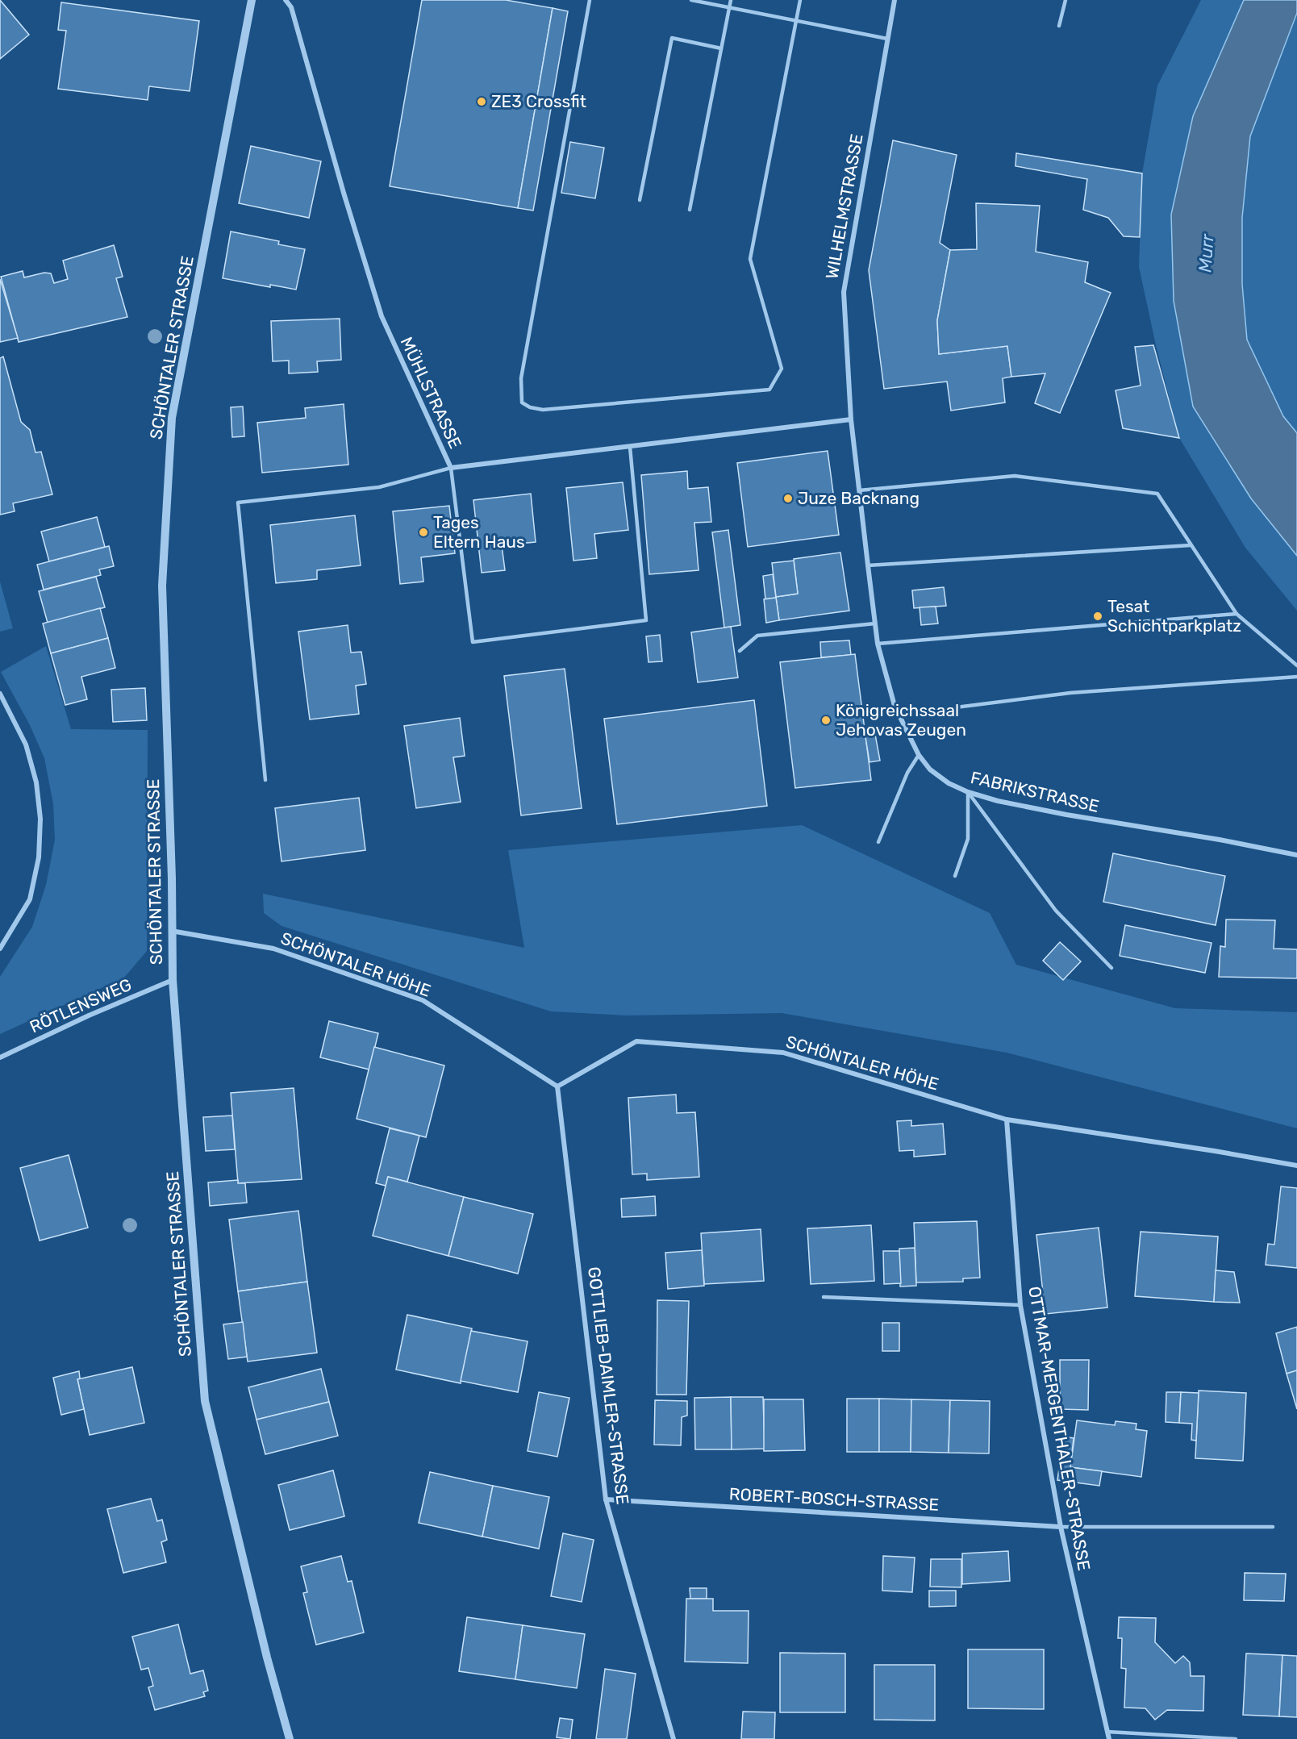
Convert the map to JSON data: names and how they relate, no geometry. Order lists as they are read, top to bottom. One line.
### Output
{"streets":{"street":["WILHELMSTRASSE","SCHÖNTALER STRASSE","MÜHLSTRASSE","FABRIKSTRASSE","SCHÖNTALER HÖHE","RÖTLENSWEG","GOTTLIEB-DAIMLER-STRASSE","OTTMAR-MERGENTHALER-STRASSE","ROBERT-BOSCH-STRASSE"]},"crossings":[["WILHELMSTRASSE","MÜHLSTRASSE"],["WILHELMSTRASSE","FABRIKSTRASSE"],["SCHÖNTALER STRASSE","SCHÖNTALER HÖHE"],["SCHÖNTALER STRASSE","RÖTLENSWEG"],["MÜHLSTRASSE","FABRIKSTRASSE"],["SCHÖNTALER HÖHE","GOTTLIEB-DAIMLER-STRASSE"],["SCHÖNTALER HÖHE","OTTMAR-MERGENTHALER-STRASSE"],["GOTTLIEB-DAIMLER-STRASSE","ROBERT-BOSCH-STRASSE"],["OTTMAR-MERGENTHALER-STRASSE","ROBERT-BOSCH-STRASSE"]],"water":["Murr"],"places":["ZE3 Crossfit","Juze Backnang","Tages Eltern Haus","Tesat Schichtparkplatz","Königreichssaal Jehovas Zeugen"]}
